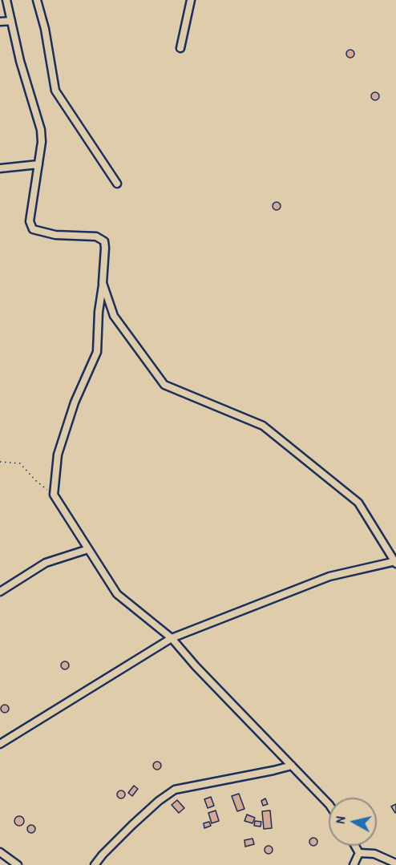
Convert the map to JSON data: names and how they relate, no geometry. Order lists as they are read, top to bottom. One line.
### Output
{"north":"left"}
